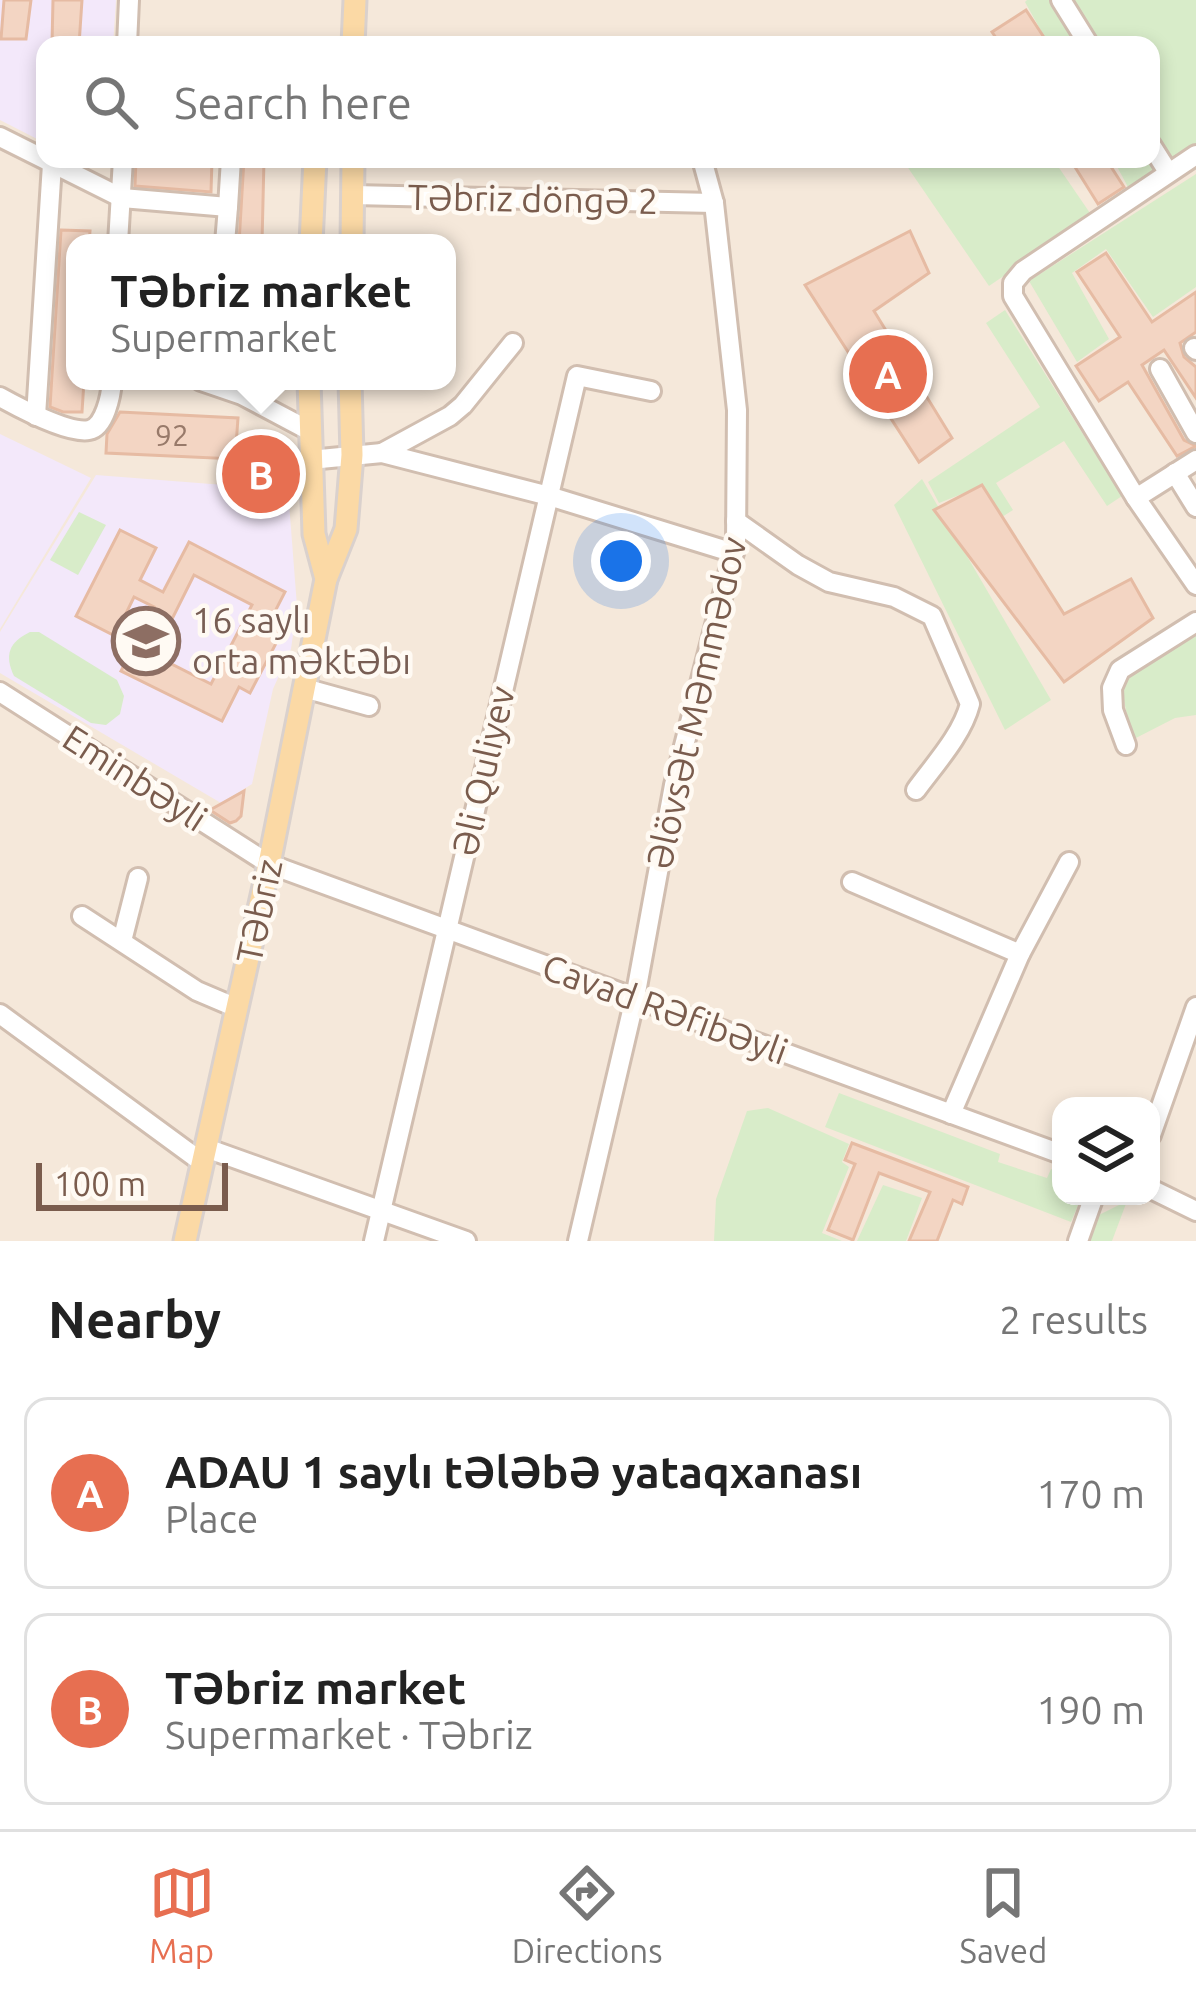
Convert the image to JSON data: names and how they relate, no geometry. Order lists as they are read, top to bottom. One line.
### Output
{"streets":{"main road":["Təbriz"],"street":["Təbriz döngə 2","Əlövsət Məmmədov","Əli Quliyev","Eminbəyli","Cavad Rəfibəyli"]},"crossings":[["Təbriz döngə 2","Əlövsət Məmmədov"],["Əlövsət Məmmədov","Cavad Rəfibəyli"],["Əli Quliyev","Cavad Rəfibəyli"],["Eminbəyli","Təbriz"],["Eminbəyli","Cavad Rəfibəyli"],["Təbriz","Cavad Rəfibəyli"]],"places":{"school or university":["16 saylı orta məktəbı"]},"house_numbers":["92"],"scale_bar":"100 m","page":{"search":"Search here","popup":["Təbriz market","Supermarket"],"pins":["A","B"],"scale":"100 m","heading":["Nearby","2 results"],"list":[{"mark":"A","name":"ADAU 1 saylı tələbə yataqxanası","note":"Place","value":"170 m"},{"mark":"B","name":"Təbriz market","note":"Supermarket · Təbriz","value":"190 m"}],"nav":["Map","Directions","Saved"]}}
